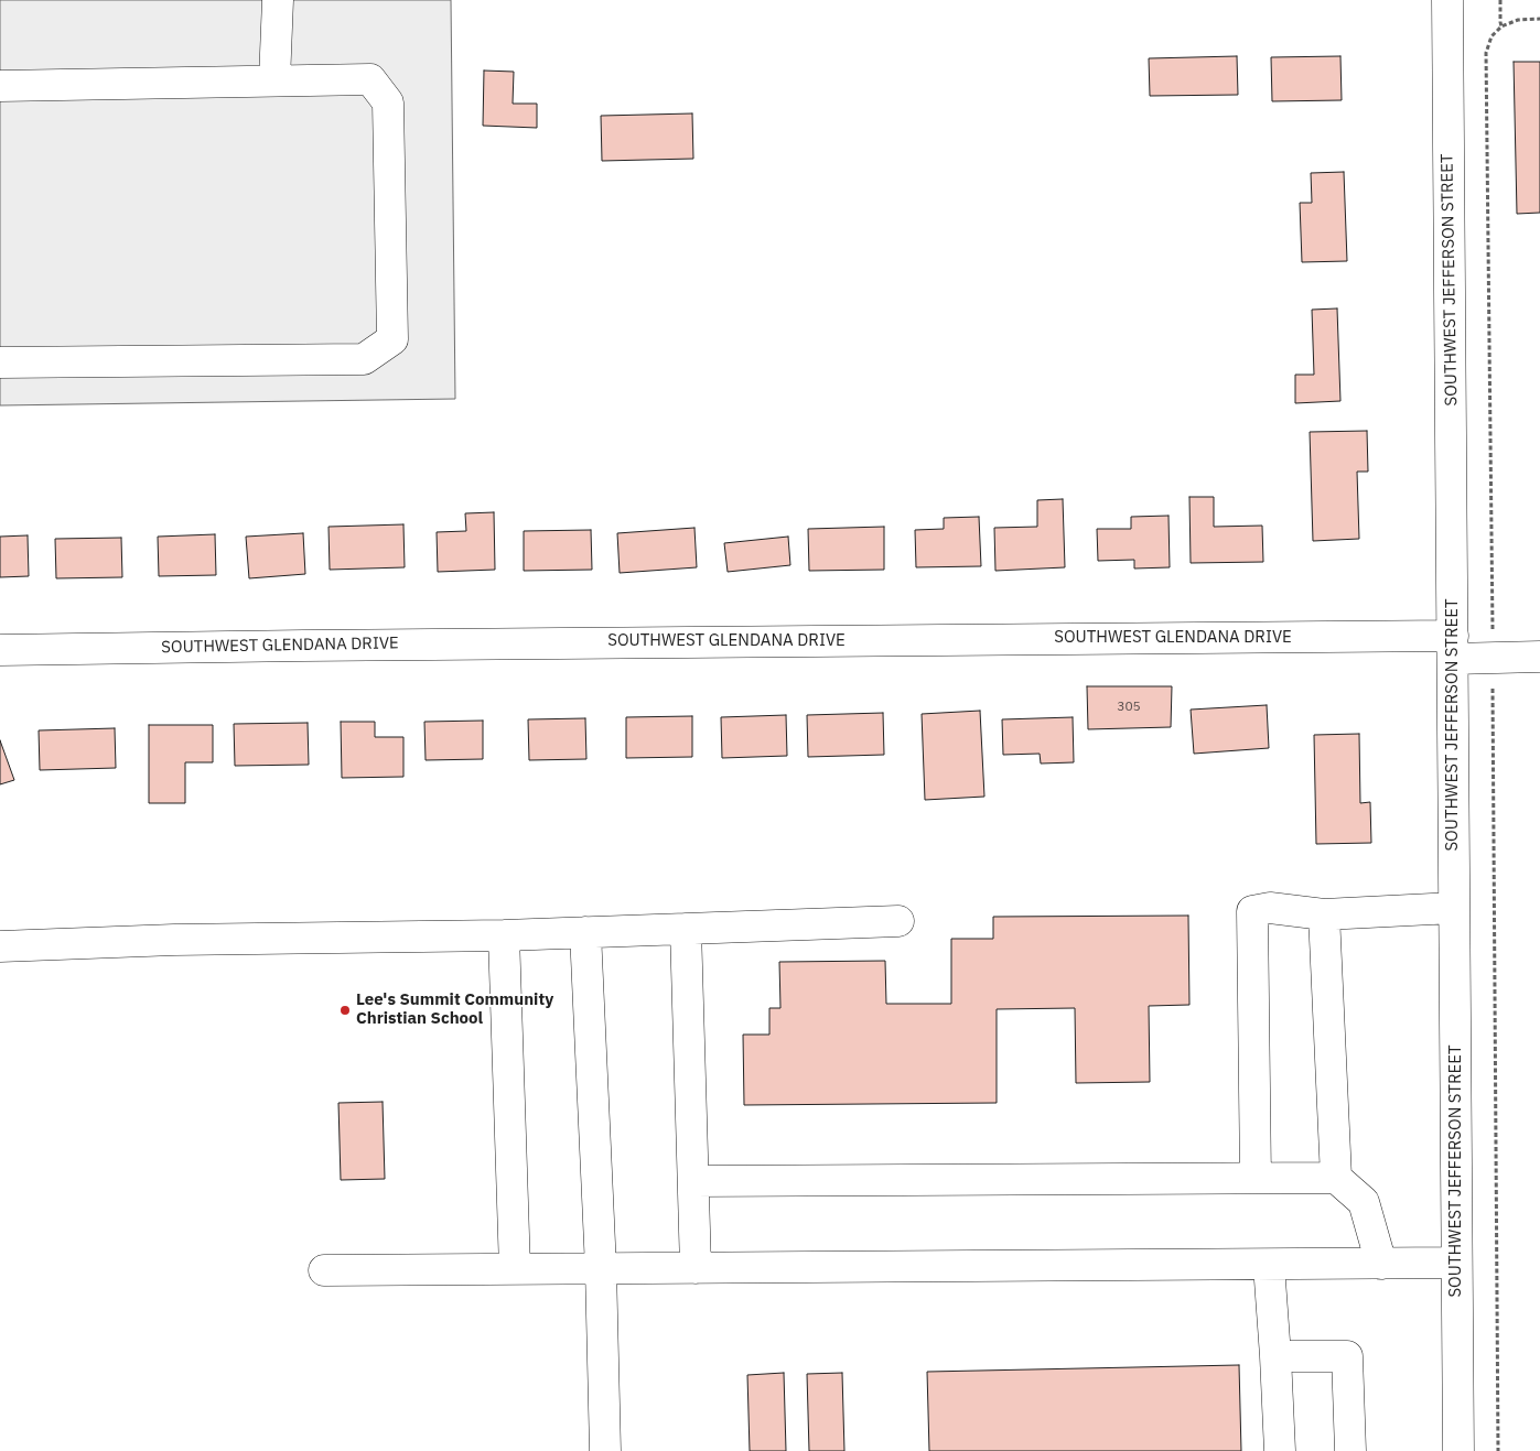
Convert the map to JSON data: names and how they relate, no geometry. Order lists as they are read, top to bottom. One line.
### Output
{"streets":{"street":["SOUTHWEST JEFFERSON STREET","SOUTHWEST GLENDANA DRIVE"]},"crossings":[["SOUTHWEST JEFFERSON STREET","SOUTHWEST GLENDANA DRIVE"]],"places":["Lee's Summit Community Christian School"],"house_numbers":["305"]}
